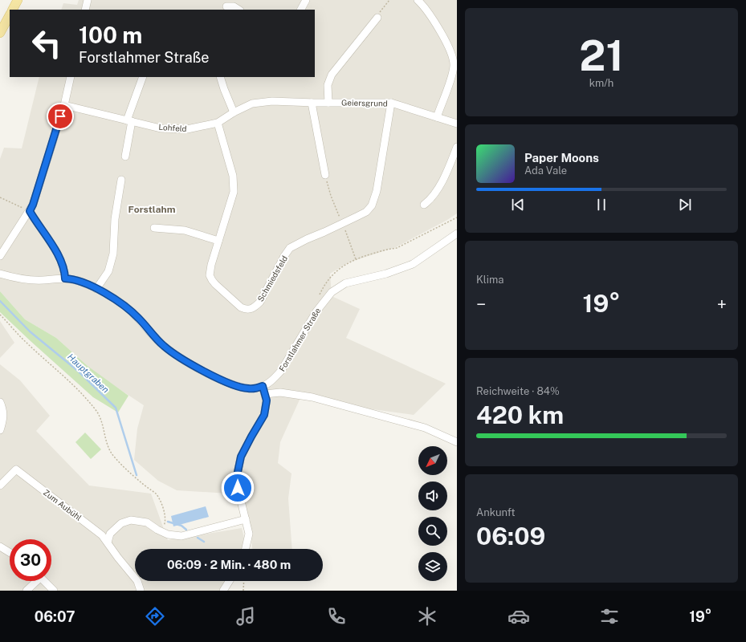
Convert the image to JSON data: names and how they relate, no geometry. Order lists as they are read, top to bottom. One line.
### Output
{"streets":{"street":["Geiersgrund","Lohfeld","Schmiedsfeld","Forstlahmer Straße","Zum Aubühl"]},"crossings":[["Geiersgrund","Lohfeld"],["Geiersgrund","Schmiedsfeld"],["Lohfeld","Schmiedsfeld"]],"districts":["Forstlahm"],"water":["Hauptgraben"],"north":"bottom left","page":{"tile":[["21","km/h"],"Klima",["Reichweite · 84%","420 km"],["Ankunft","06:09"]],"turn":["100 m","Forstlahmer Straße"],"song":["Paper Moons","Ada Vale"],"heat":["−","19°","+"],"limit":"30","trip":"06:09 · 2 Min. · 480 m","tabs":["06:07","19°"]}}
